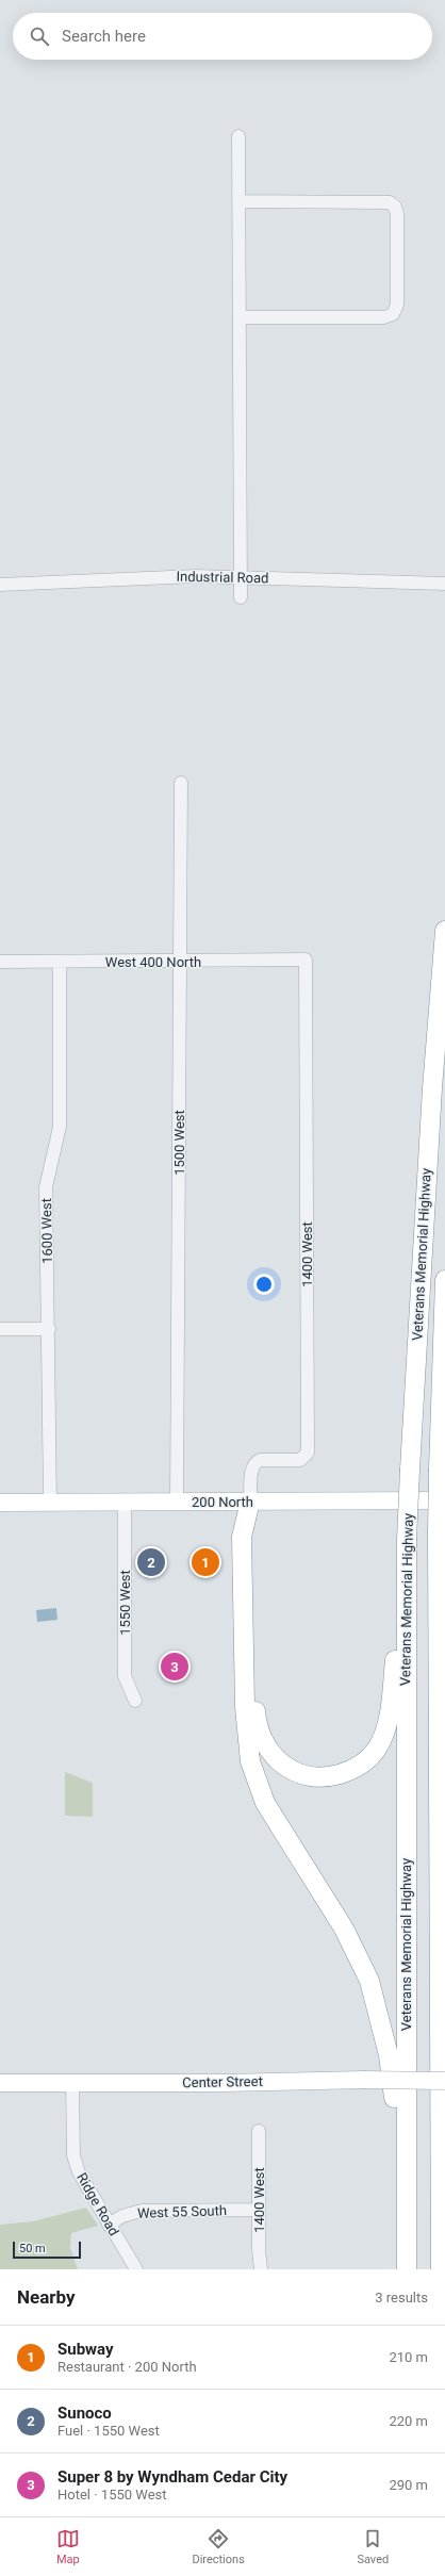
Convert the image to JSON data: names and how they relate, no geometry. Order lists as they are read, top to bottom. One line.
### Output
{"streets":{"highway":["Veterans Memorial Highway"],"main road":["200 North","Center Street"],"street":["Industrial Road","West 400 North","1500 West","1600 West","1400 West","1550 West","Ridge Road","West 55 South"]},"crossings":[["West 400 North","1500 West"],["West 400 North","1600 West"],["West 400 North","1400 West"],["1500 West","200 North"],["1600 West","200 North"],["1400 West","200 North"],["1400 West","West 55 South"],["200 North","1550 West"],["Center Street","Ridge Road"],["Ridge Road","West 55 South"]],"scale_bar":"50 m","page":{"search":"Search here","pins":["1","2","3"],"scale":"50 m","heading":["Nearby","3 results"],"list":[{"mark":"1","name":"Subway","note":"Restaurant · 200 North","value":"210 m"},{"mark":"2","name":"Sunoco","note":"Fuel · 1550 West","value":"220 m"},{"mark":"3","name":"Super 8 by Wyndham Cedar City","note":"Hotel · 1550 West","value":"290 m"}],"nav":["Map","Directions","Saved"]}}
